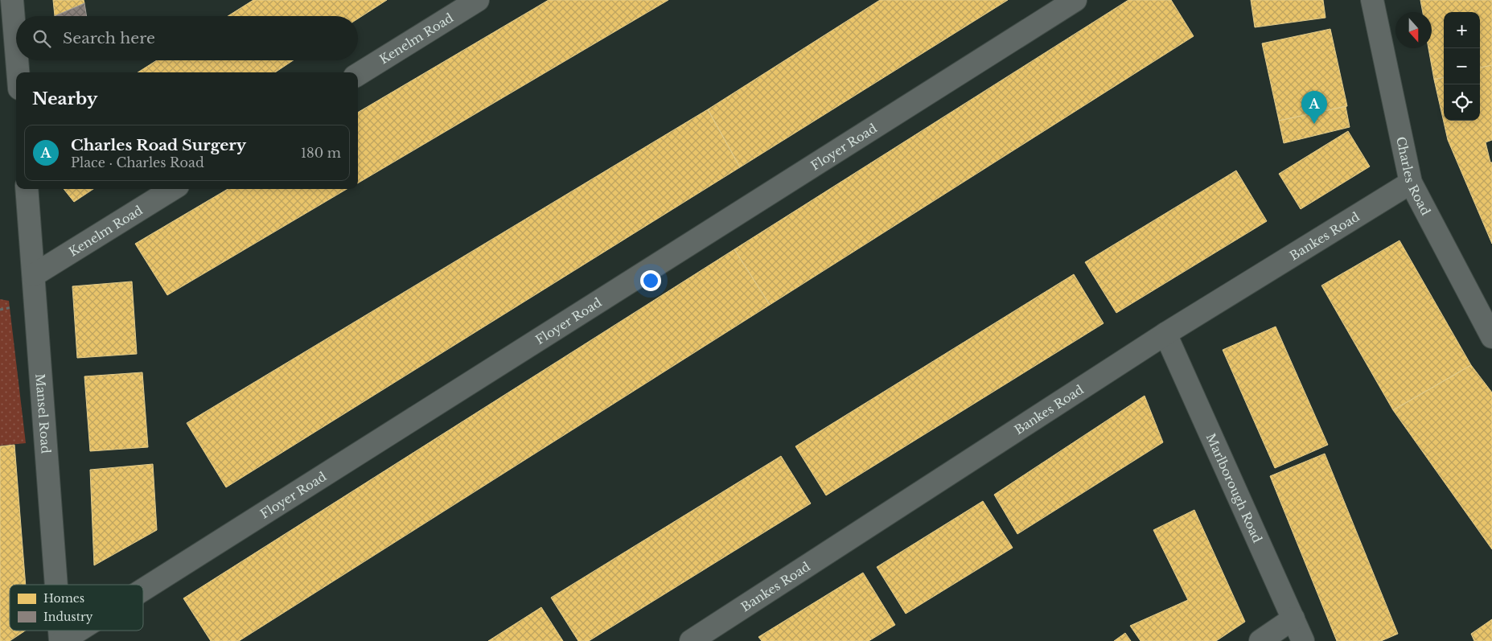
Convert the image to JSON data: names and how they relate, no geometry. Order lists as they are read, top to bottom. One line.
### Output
{"streets":{"street":["Kenelm Road","Floyer Road","Charles Road","Bankes Road","Mansel Road","Marlborough Road"]},"crossings":[["Kenelm Road","Mansel Road"],["Floyer Road","Mansel Road"],["Charles Road","Bankes Road"],["Bankes Road","Marlborough Road"]],"legend":["Homes","Industry"],"north":"bottom","page":{"map_buttons":["+","−"],"search":"Search here","heading":"Nearby","pins":"A","list":[{"mark":"A","name":"Charles Road Surgery","note":"Place · Charles Road","value":"180 m"}]}}
